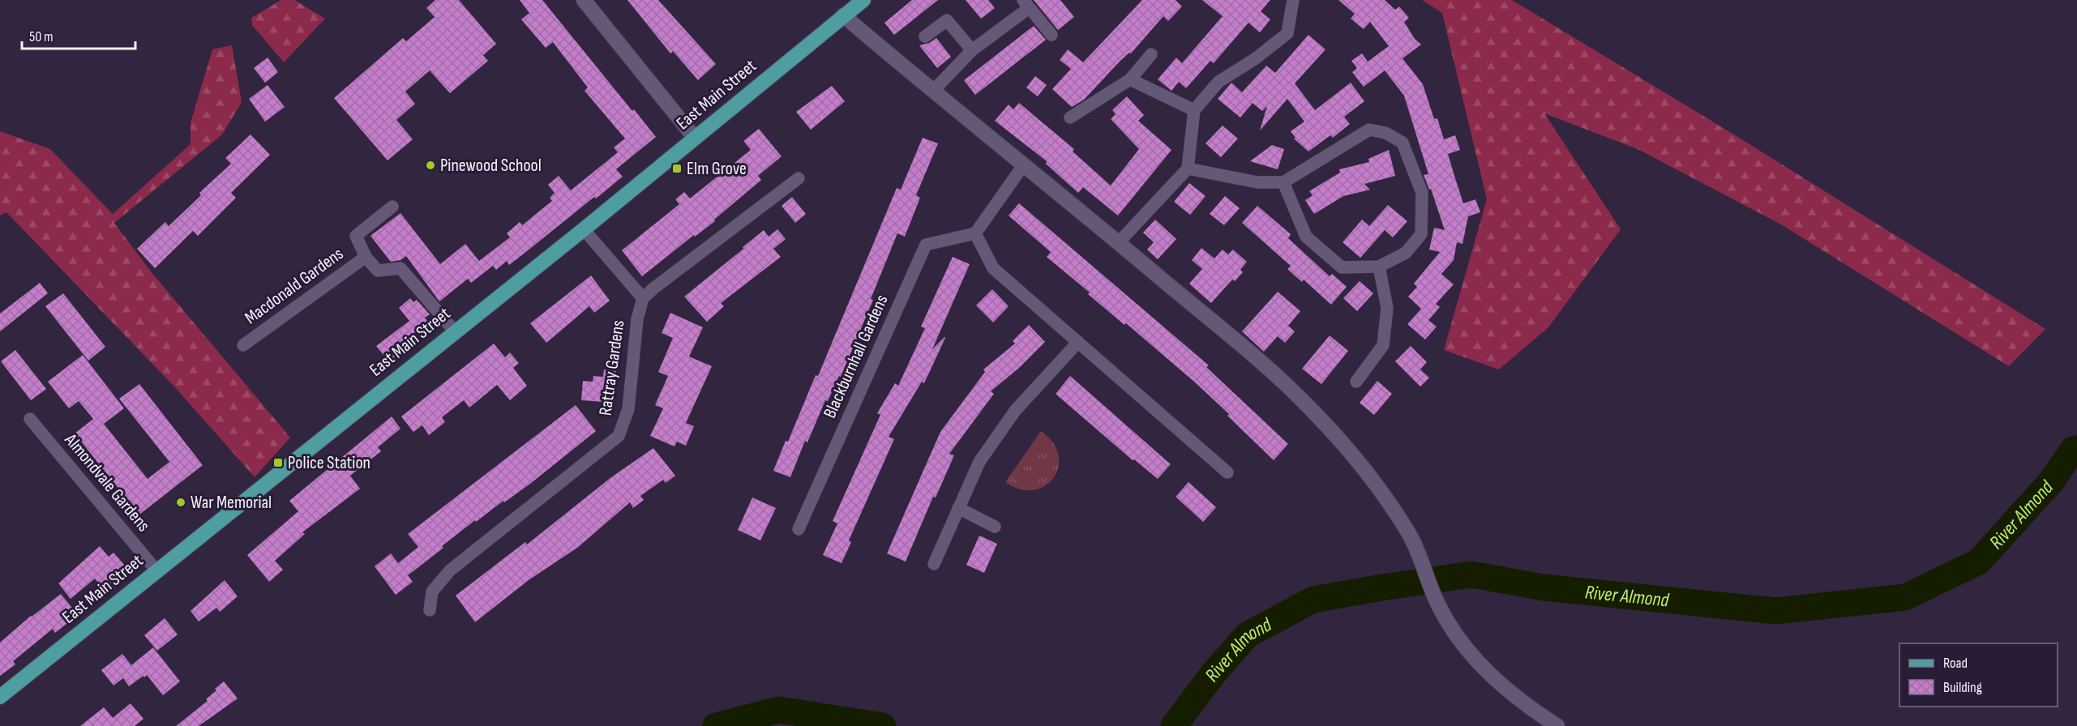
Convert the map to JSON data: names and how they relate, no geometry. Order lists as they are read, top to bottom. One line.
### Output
{"streets":{"main road":["East Main Street"],"street":["Macdonald Gardens","Blackburnhall Gardens","Rattray Gardens","Almondvale Gardens"]},"crossings":[["East Main Street","Macdonald Gardens"],["East Main Street","Almondvale Gardens"]],"water":["River Almond"],"places":{"other":["Pinewood School","War Memorial"],"transit":["Elm Grove","Police Station"]},"legend":["Road","Building"],"scale_bar":"50 m"}
